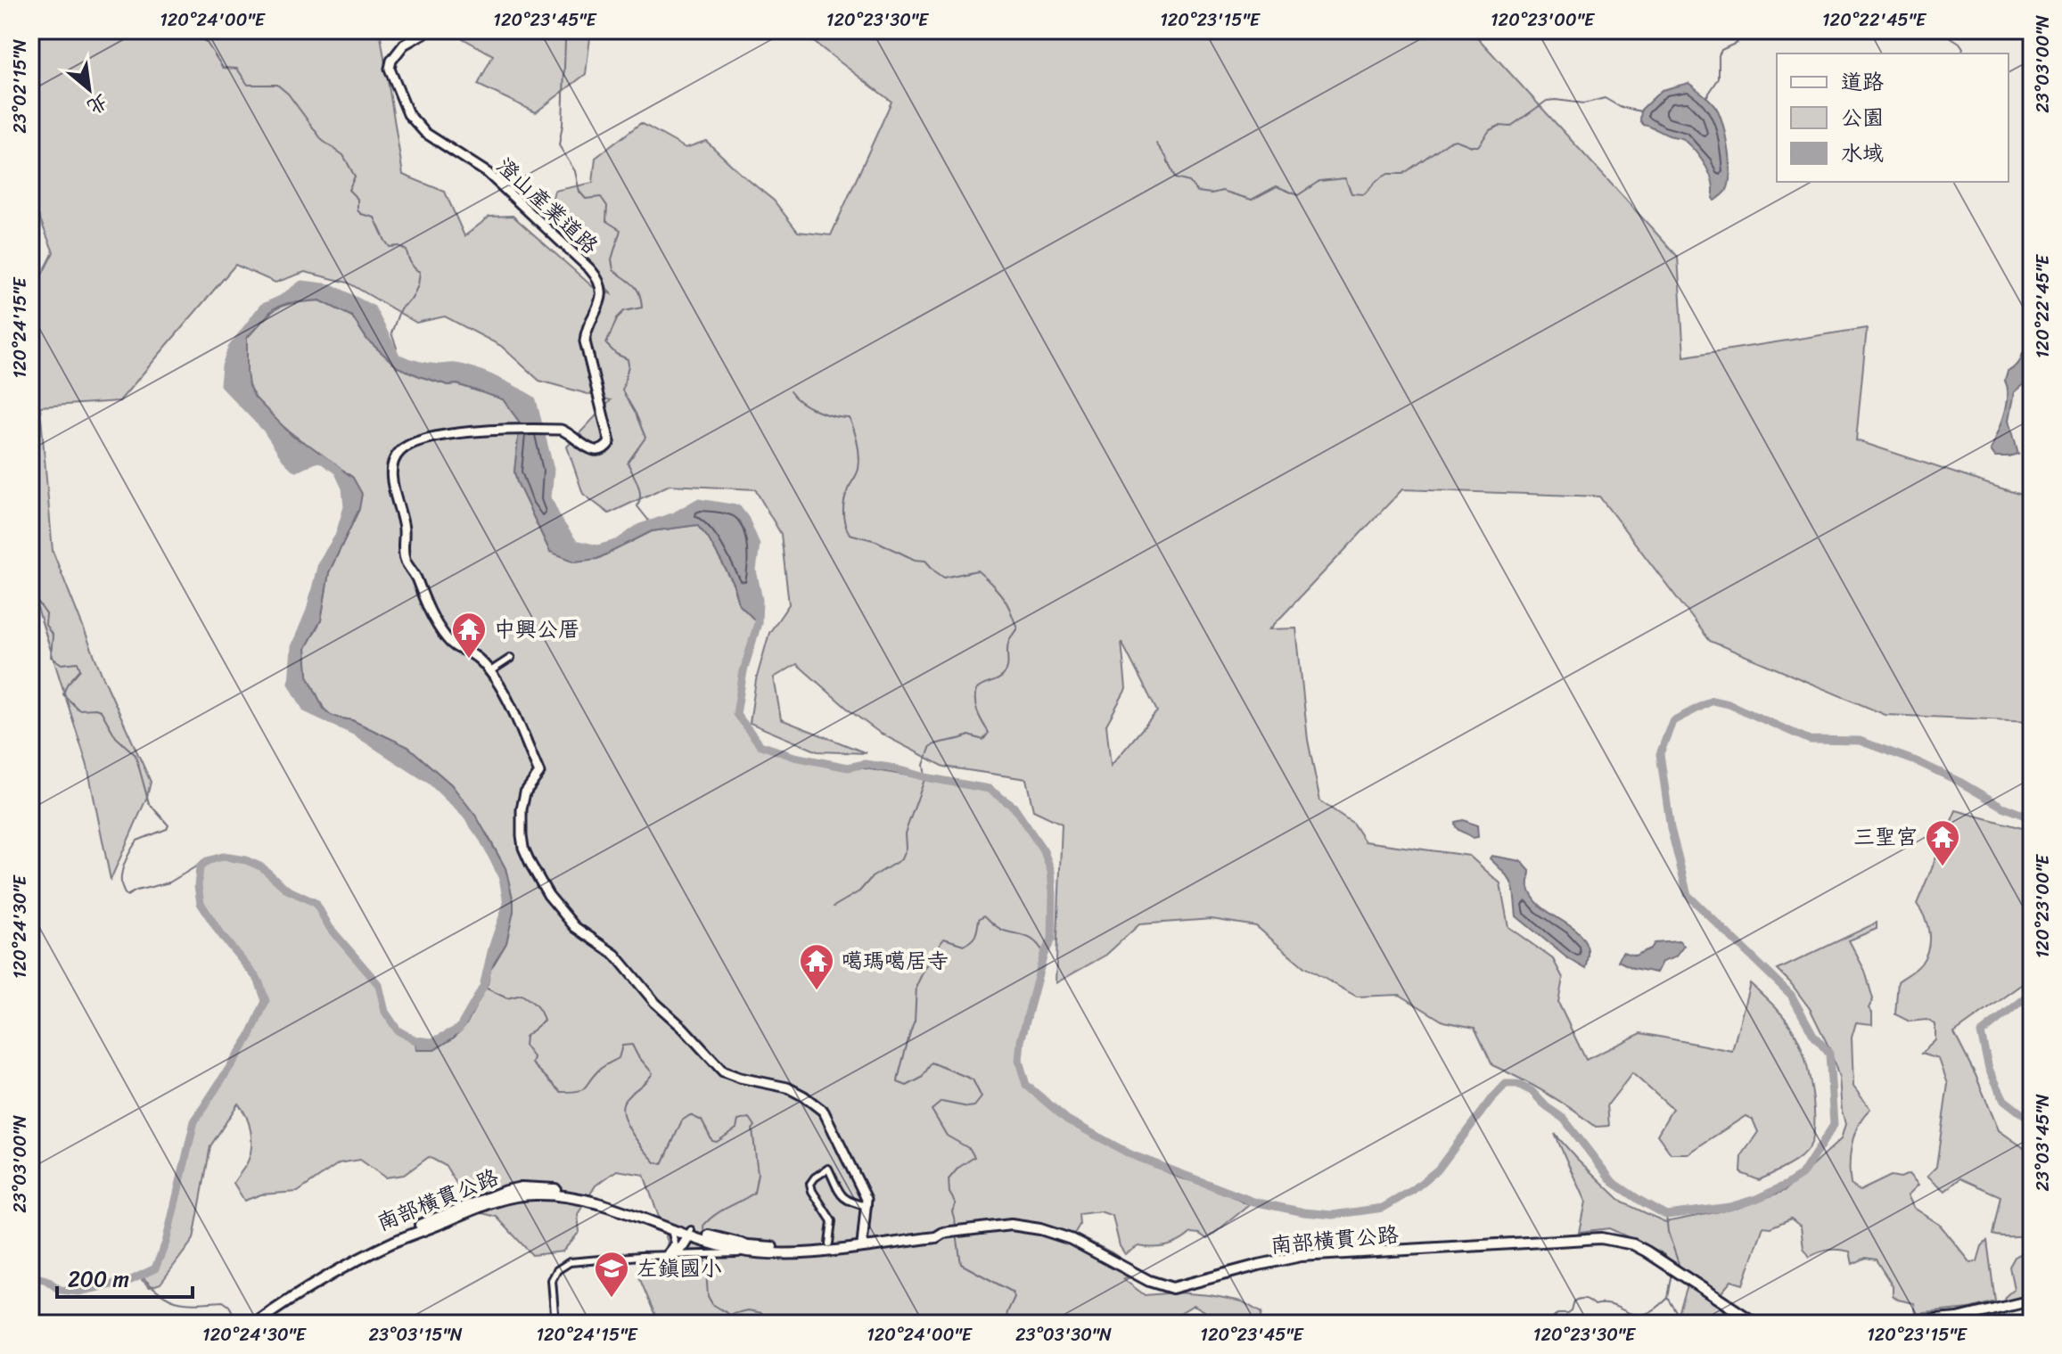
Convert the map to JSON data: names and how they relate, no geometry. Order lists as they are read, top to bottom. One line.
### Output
{"streets":{"main road":["南部橫貫公路"],"street":["澄山產業道路"]},"places":{"temple":["中興公厝","三聖宮","噶瑪噶居寺"],"school or university":["左鎮國小"]},"legend":["道路","公園","水域"],"scale_bar":"200 m","north":"bottom right","coordinates":["120°24'00\"E","120°23'45\"E","120°23'30\"E","120°23'15\"E","120°23'00\"E","120°22'45\"E","23°03'00\"N","23°02'15\"N","120°24'15\"E","120°24'30\"E","23°03'45\"N","23°03'15\"N","23°03'30\"N"]}
